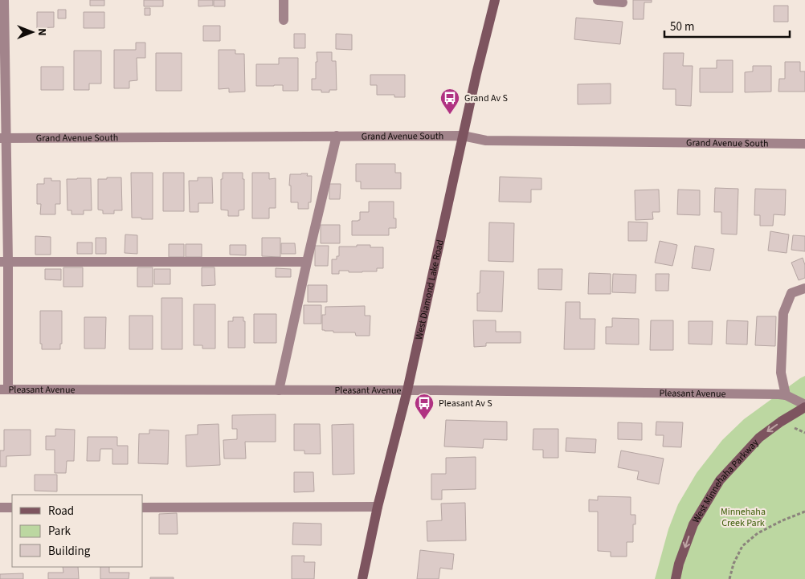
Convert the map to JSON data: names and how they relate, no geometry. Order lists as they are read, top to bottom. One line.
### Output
{"streets":{"street":["Grand Avenue South","West Diamond Lake Road","Pleasant Avenue","West Minnehaha Parkway"]},"crossings":[["Grand Avenue South","West Diamond Lake Road"],["West Diamond Lake Road","Pleasant Avenue"],["Pleasant Avenue","West Minnehaha Parkway"]],"one_way":["West Minnehaha Parkway"],"parks":["Minnehaha Creek Park"],"places":{"bus stop":["Grand Av S","Pleasant Av S"]},"legend":["Road","Park","Building"],"scale_bar":"50 m","north":"right"}
